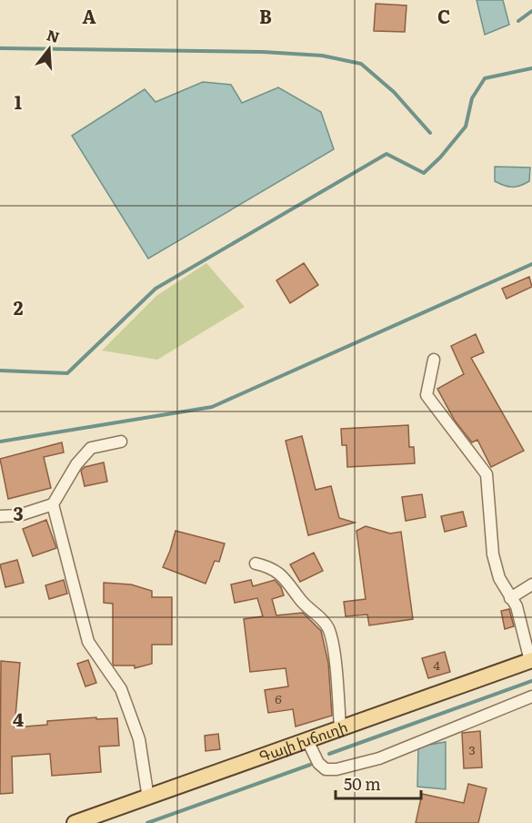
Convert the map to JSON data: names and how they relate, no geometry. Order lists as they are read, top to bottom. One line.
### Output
{"streets":{"main road":["Գայի խճուղի"]},"house_numbers":["4","6","3"],"scale_bar":"50 m","north":"top","grid":{"columns":["A","B","C"],"rows":["1","2","3","4"]}}
